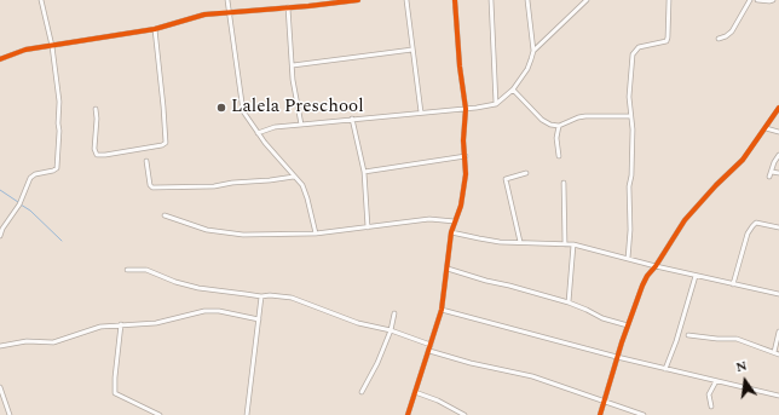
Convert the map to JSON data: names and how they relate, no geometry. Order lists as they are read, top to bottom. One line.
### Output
{"places":["Lalela Preschool"],"north":"top"}
